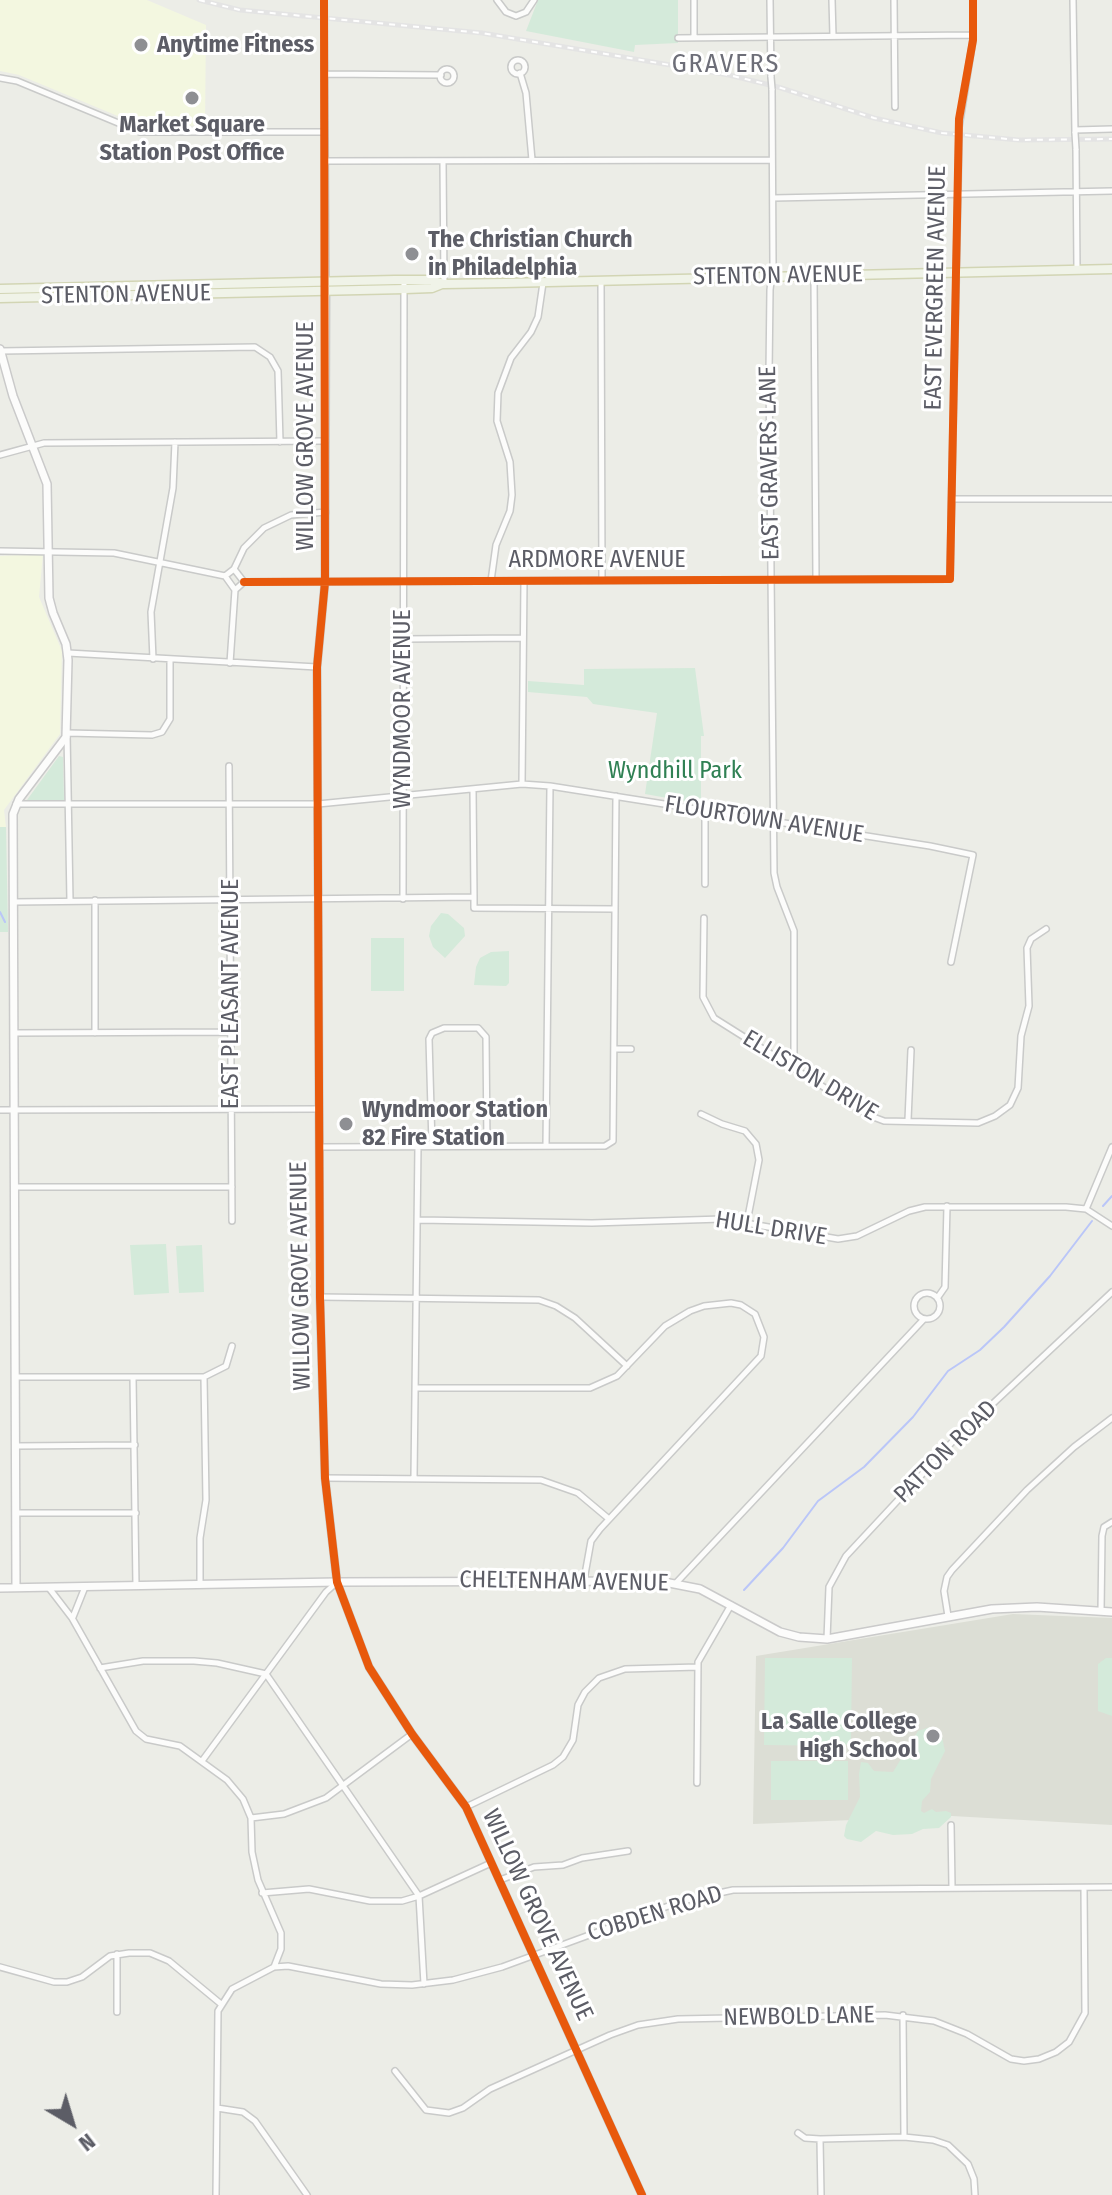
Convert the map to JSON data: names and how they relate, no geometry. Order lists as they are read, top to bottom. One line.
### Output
{"streets":{"main road":["STENTON AVENUE","CHELTENHAM AVENUE"],"street":["EAST EVERGREEN AVENUE","WILLOW GROVE AVENUE","EAST GRAVERS LANE","ARDMORE AVENUE","WYNDMOOR AVENUE","FLOURTOWN AVENUE","EAST PLEASANT AVENUE","ELLISTON DRIVE","HULL DRIVE","PATTON ROAD","COBDEN ROAD","NEWBOLD LANE"]},"crossings":[["STENTON AVENUE","EAST EVERGREEN AVENUE"],["STENTON AVENUE","WILLOW GROVE AVENUE"],["STENTON AVENUE","EAST GRAVERS LANE"],["STENTON AVENUE","WYNDMOOR AVENUE"],["EAST EVERGREEN AVENUE","ARDMORE AVENUE"],["WILLOW GROVE AVENUE","ARDMORE AVENUE"],["WILLOW GROVE AVENUE","FLOURTOWN AVENUE"],["WILLOW GROVE AVENUE","CHELTENHAM AVENUE"],["WILLOW GROVE AVENUE","COBDEN ROAD"],["WILLOW GROVE AVENUE","NEWBOLD LANE"],["EAST GRAVERS LANE","ARDMORE AVENUE"],["EAST GRAVERS LANE","FLOURTOWN AVENUE"],["EAST GRAVERS LANE","ELLISTON DRIVE"],["ARDMORE AVENUE","WYNDMOOR AVENUE"],["WYNDMOOR AVENUE","FLOURTOWN AVENUE"],["FLOURTOWN AVENUE","EAST PLEASANT AVENUE"],["PATTON ROAD","CHELTENHAM AVENUE"],["COBDEN ROAD","NEWBOLD LANE"]],"districts":["GRAVERS"],"parks":["Wyndhill Park"],"places":["Anytime Fitness","Market Square Station Post Office","The Christian Church in Philadelphia","Wyndmoor Station 82 Fire Station","La Salle College High School"],"north":"bottom right"}
